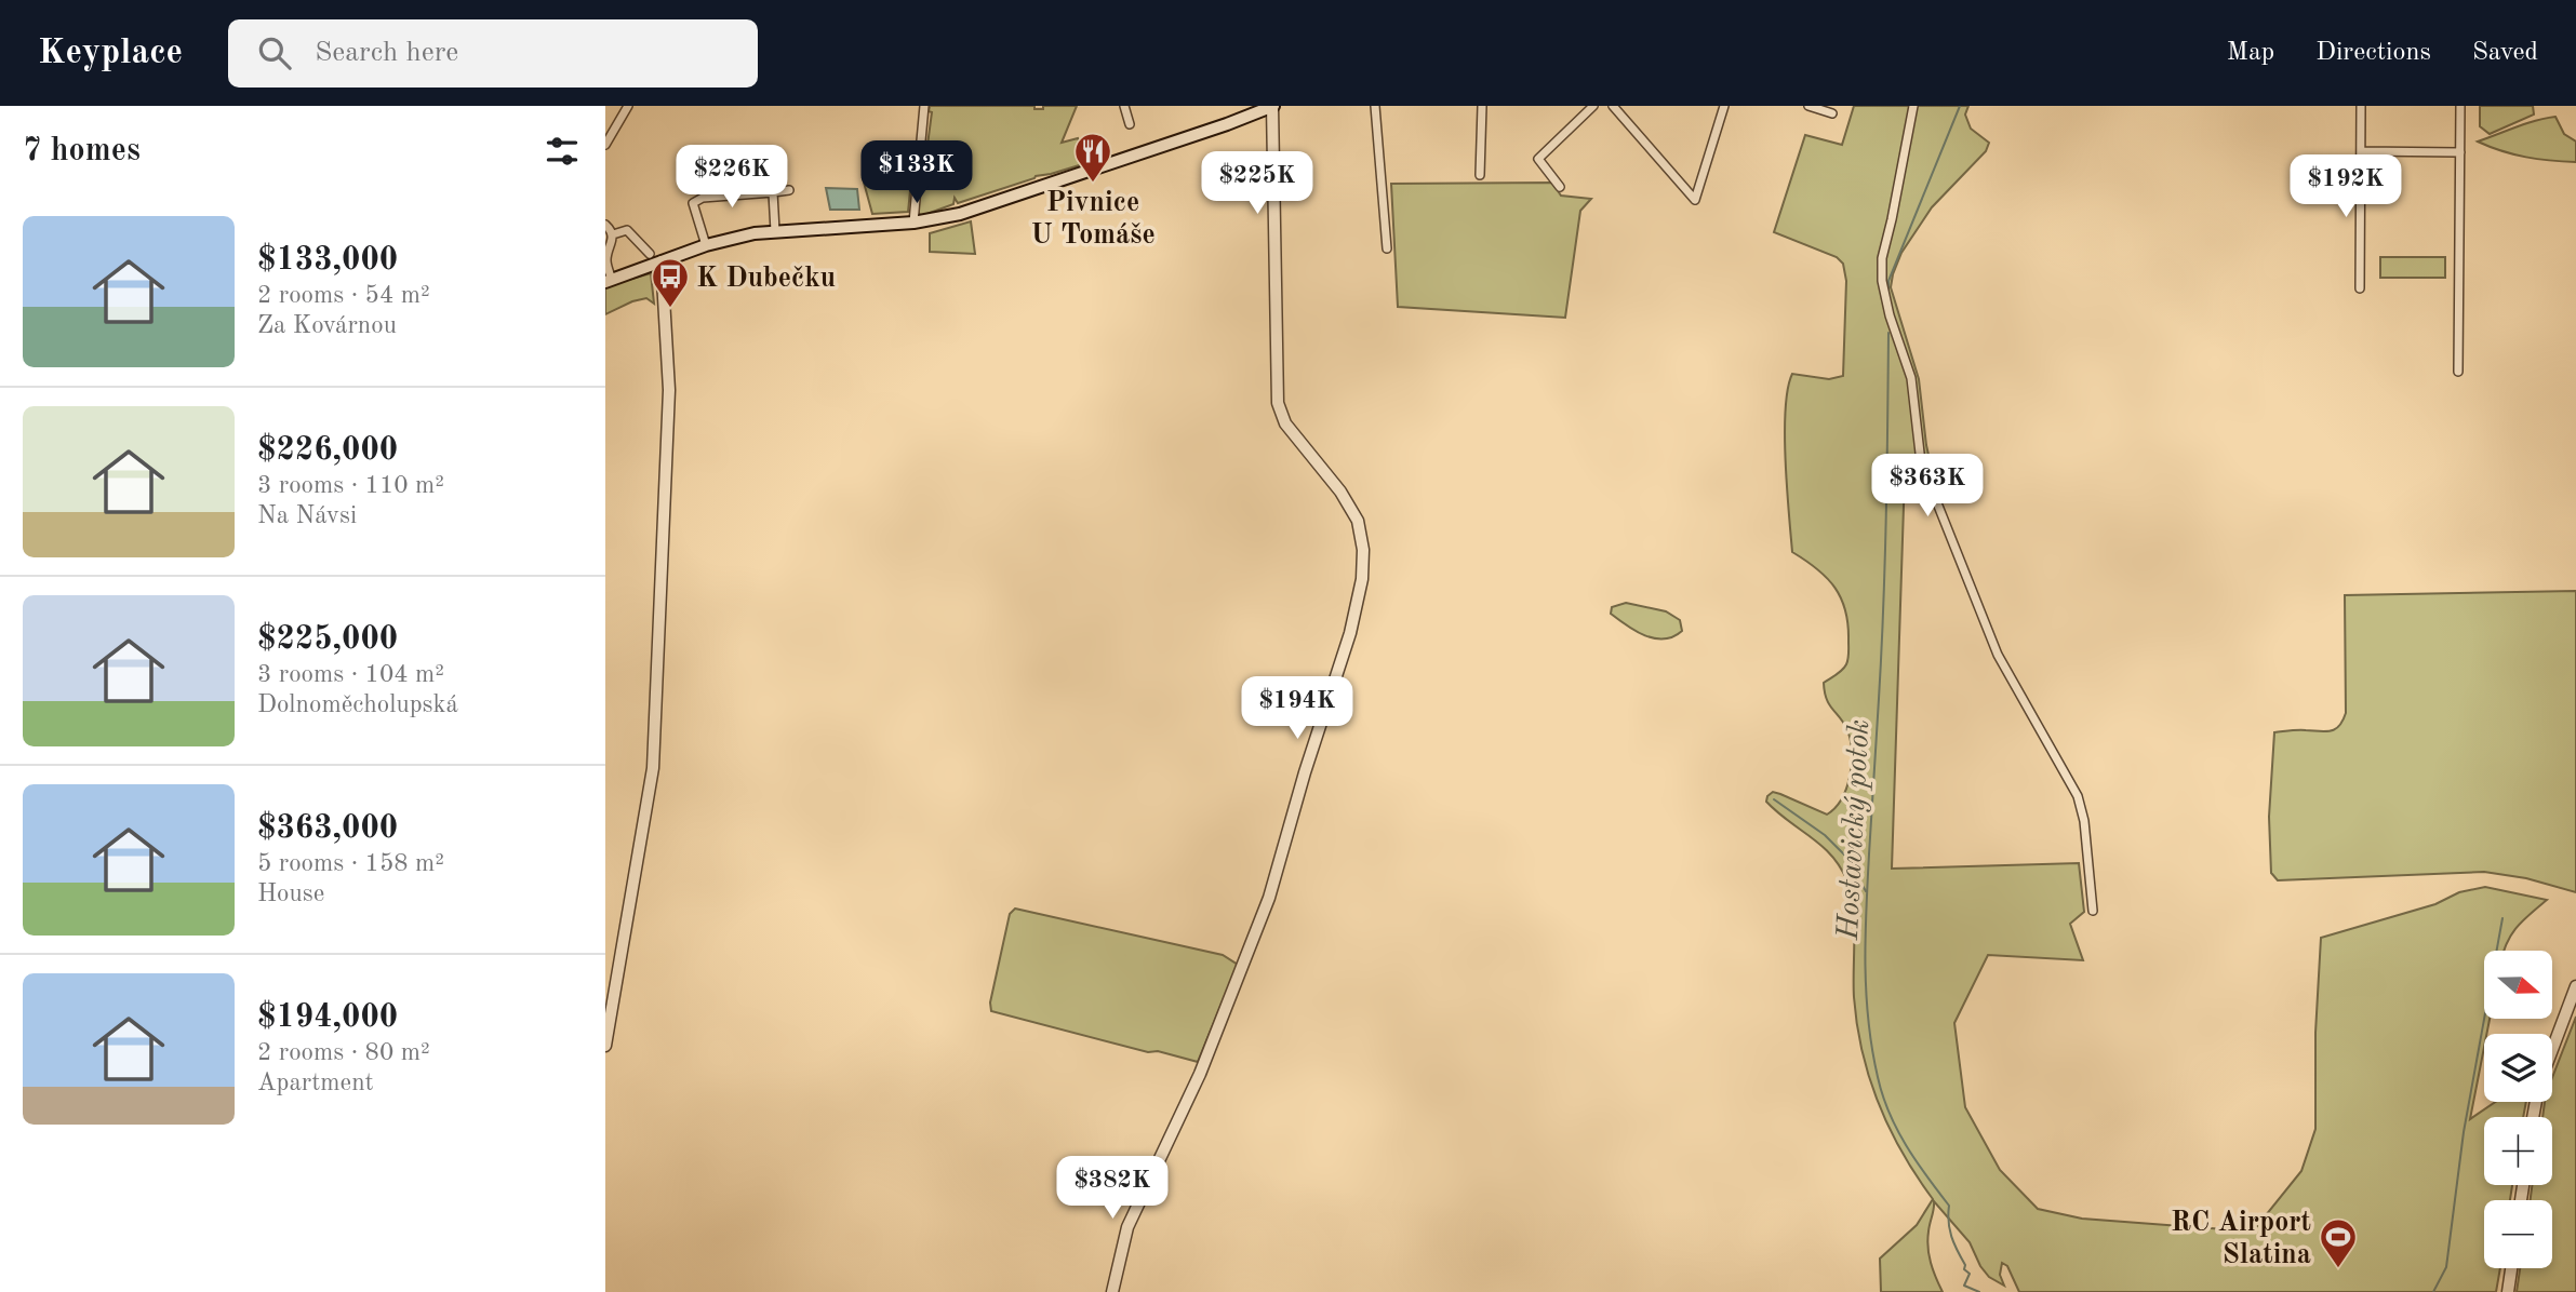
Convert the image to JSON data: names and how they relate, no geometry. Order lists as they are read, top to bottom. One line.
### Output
{"water":["Hostavický potok"],"places":{"restaurant":["Pivnice U Tomáše"],"bus stop":["K Dubečku"],"sports":["RC Airport Slatina"]},"north":"right","page":{"header":"Keyplace","search":"Search here","nav":["Map","Directions","Saved"],"heading":"7 homes","price":["$133K","$226K","$225K","$192K","$363K","$194K","$382K"],"list":[{"name":"$133,000","note":"2 rooms · 54 m² · Za Kovárnou"},{"name":"$226,000","note":"3 rooms · 110 m² · Na Návsi"},{"name":"$225,000","note":"3 rooms · 104 m² · Dolnoměcholupská"},{"name":"$363,000","note":"5 rooms · 158 m² · House"},{"name":"$194,000","note":"2 rooms · 80 m² · Apartment"}],"map_buttons":["+","−"]}}
